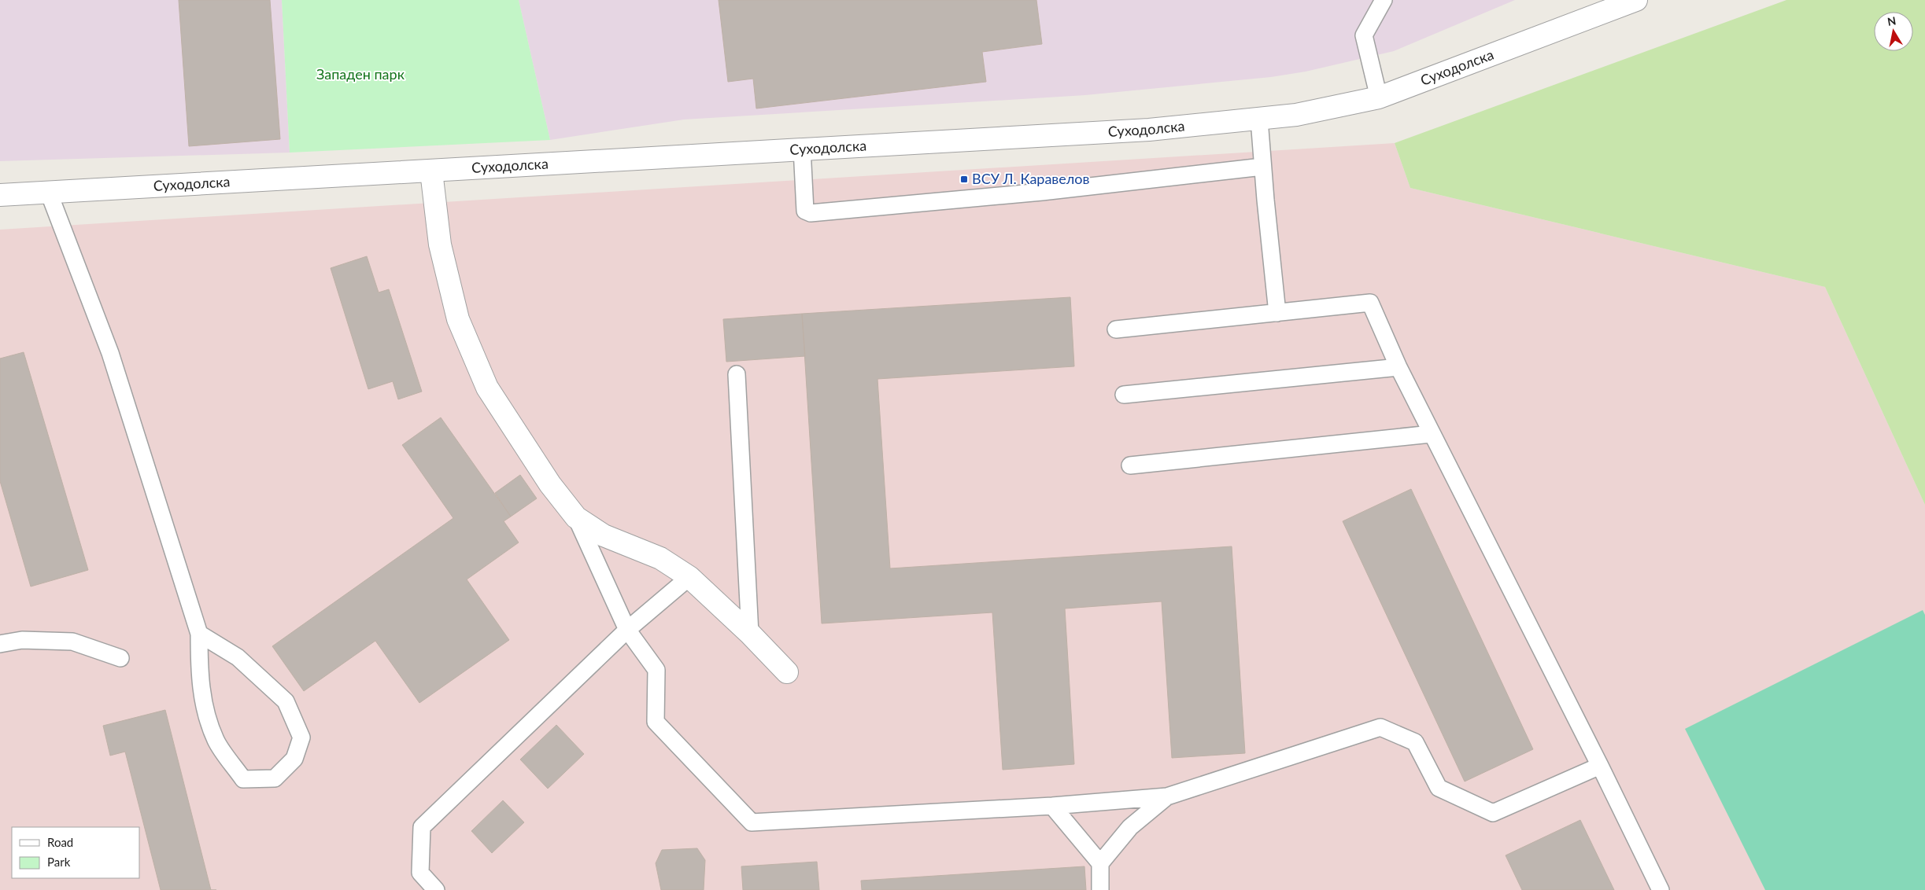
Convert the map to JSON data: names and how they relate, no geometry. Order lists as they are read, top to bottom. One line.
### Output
{"streets":{"street":["Суходолска"]},"parks":["Западен парк"],"places":{"transit":["ВСУ Л. Каравелов"]},"legend":["Road","Park"],"north":"top"}
